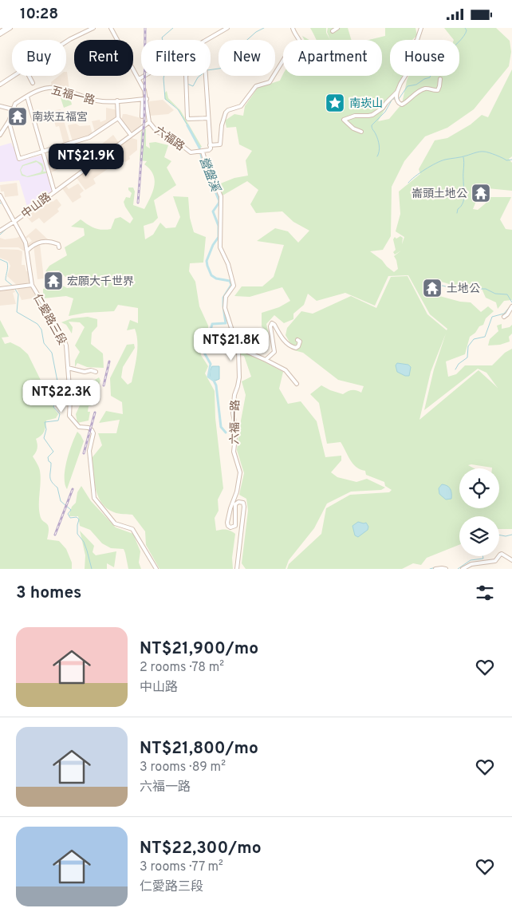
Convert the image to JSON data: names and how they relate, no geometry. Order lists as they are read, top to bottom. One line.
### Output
{"streets":{"street":["五福一路","六福路","中山路","仁愛路三段","六福一路"]},"crossings":[["五福一路","六福路"],["六福路","中山路"],["六福路","六福一路"],["中山路","仁愛路三段"]],"water":["營盤溪"],"places":{"place":["南崁山"],"temple":["南崁五福宮","崙頭土地公","宏願大千世界","土地公"]},"page":{"status":"10:28","chip":["Buy","Rent","Filters","New","Apartment","House"],"price":["NT$21.9K","NT$21.8K","NT$22.3K"],"heading":"3 homes","list":[{"name":"NT$21,900/mo","note":"2 rooms · 78 m² · 中山路"},{"name":"NT$21,800/mo","note":"3 rooms · 89 m² · 六福一路"},{"name":"NT$22,300/mo","note":"3 rooms · 77 m² · 仁愛路三段"}]}}
